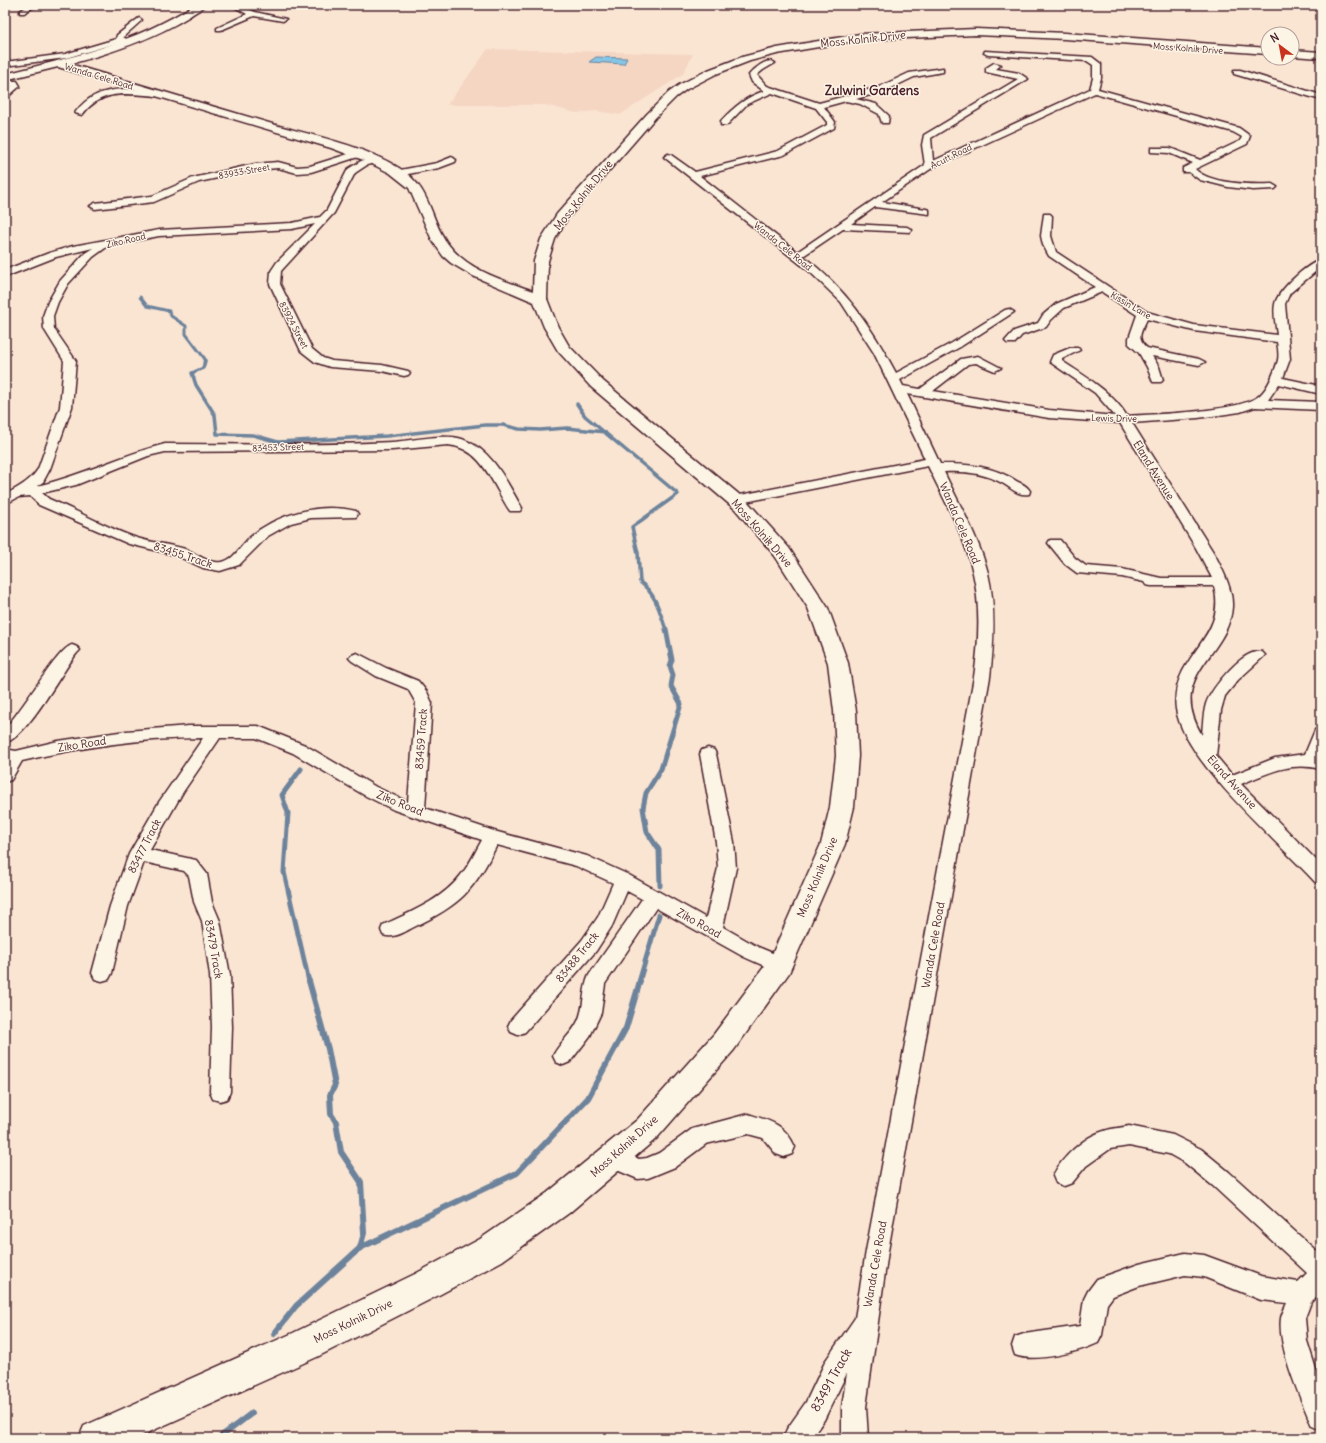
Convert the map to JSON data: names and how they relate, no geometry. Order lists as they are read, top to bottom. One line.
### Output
{"streets":{"main road":["Moss Kolnik Drive","Wanda Cele Road"],"street":["Acutt Road","83933 Street","Ziko Road","Kissin Lane","83924 Street","Lewis Drive","83453 Street","Eland Avenue","83455 Track","83459 Track","83477 Track","83479 Track","83488 Track","83491 Track"]},"crossings":[["Moss Kolnik Drive","Wanda Cele Road"],["Moss Kolnik Drive","Ziko Road"],["Wanda Cele Road","Acutt Road"],["Wanda Cele Road","83933 Street"],["Wanda Cele Road","Lewis Drive"],["Wanda Cele Road","83491 Track"],["Ziko Road","83924 Street"],["Ziko Road","83453 Street"],["Ziko Road","83459 Track"],["Ziko Road","83477 Track"],["Ziko Road","83488 Track"],["Kissin Lane","Lewis Drive"],["Lewis Drive","Eland Avenue"],["83453 Street","83455 Track"],["83477 Track","83479 Track"]],"districts":["Zulwini Gardens"],"north":"top left"}
